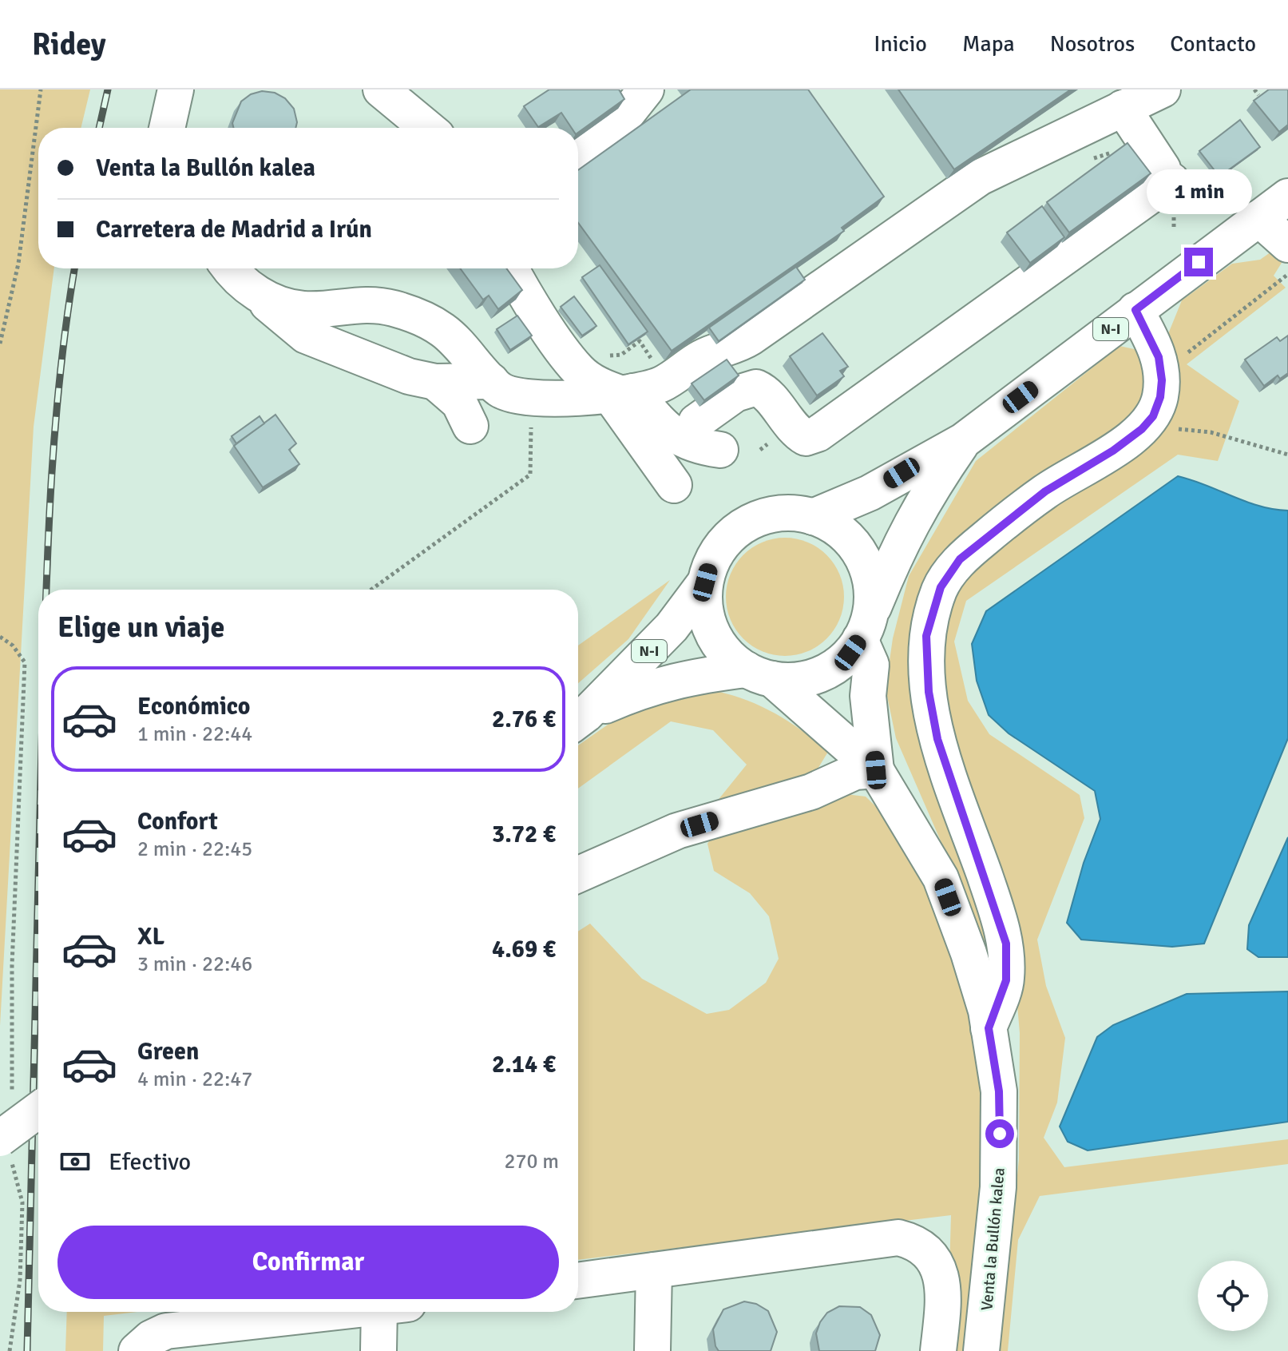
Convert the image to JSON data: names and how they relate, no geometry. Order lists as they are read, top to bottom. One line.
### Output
{"streets":{"main road":["N-I","Venta la Bullón kalea"]},"page":{"header":"Ridey","nav":["Inicio","Mapa","Nosotros","Contacto"],"banner":["Venta la Bullón kalea","Carretera de Madrid a Irún"],"bubble":"1 min","heading":"Elige un viaje","list":[{"name":"Económico","note":"1 min · 22:44","value":"2.76 €"},{"name":"Confort","note":"2 min · 22:45","value":"3.72 €"},{"name":"XL","note":"3 min · 22:46","value":"4.69 €"},{"name":"Green","note":"4 min · 22:47","value":"2.14 €"}],"pay":["Efectivo","270 m"],"buttons":"Confirmar"}}
